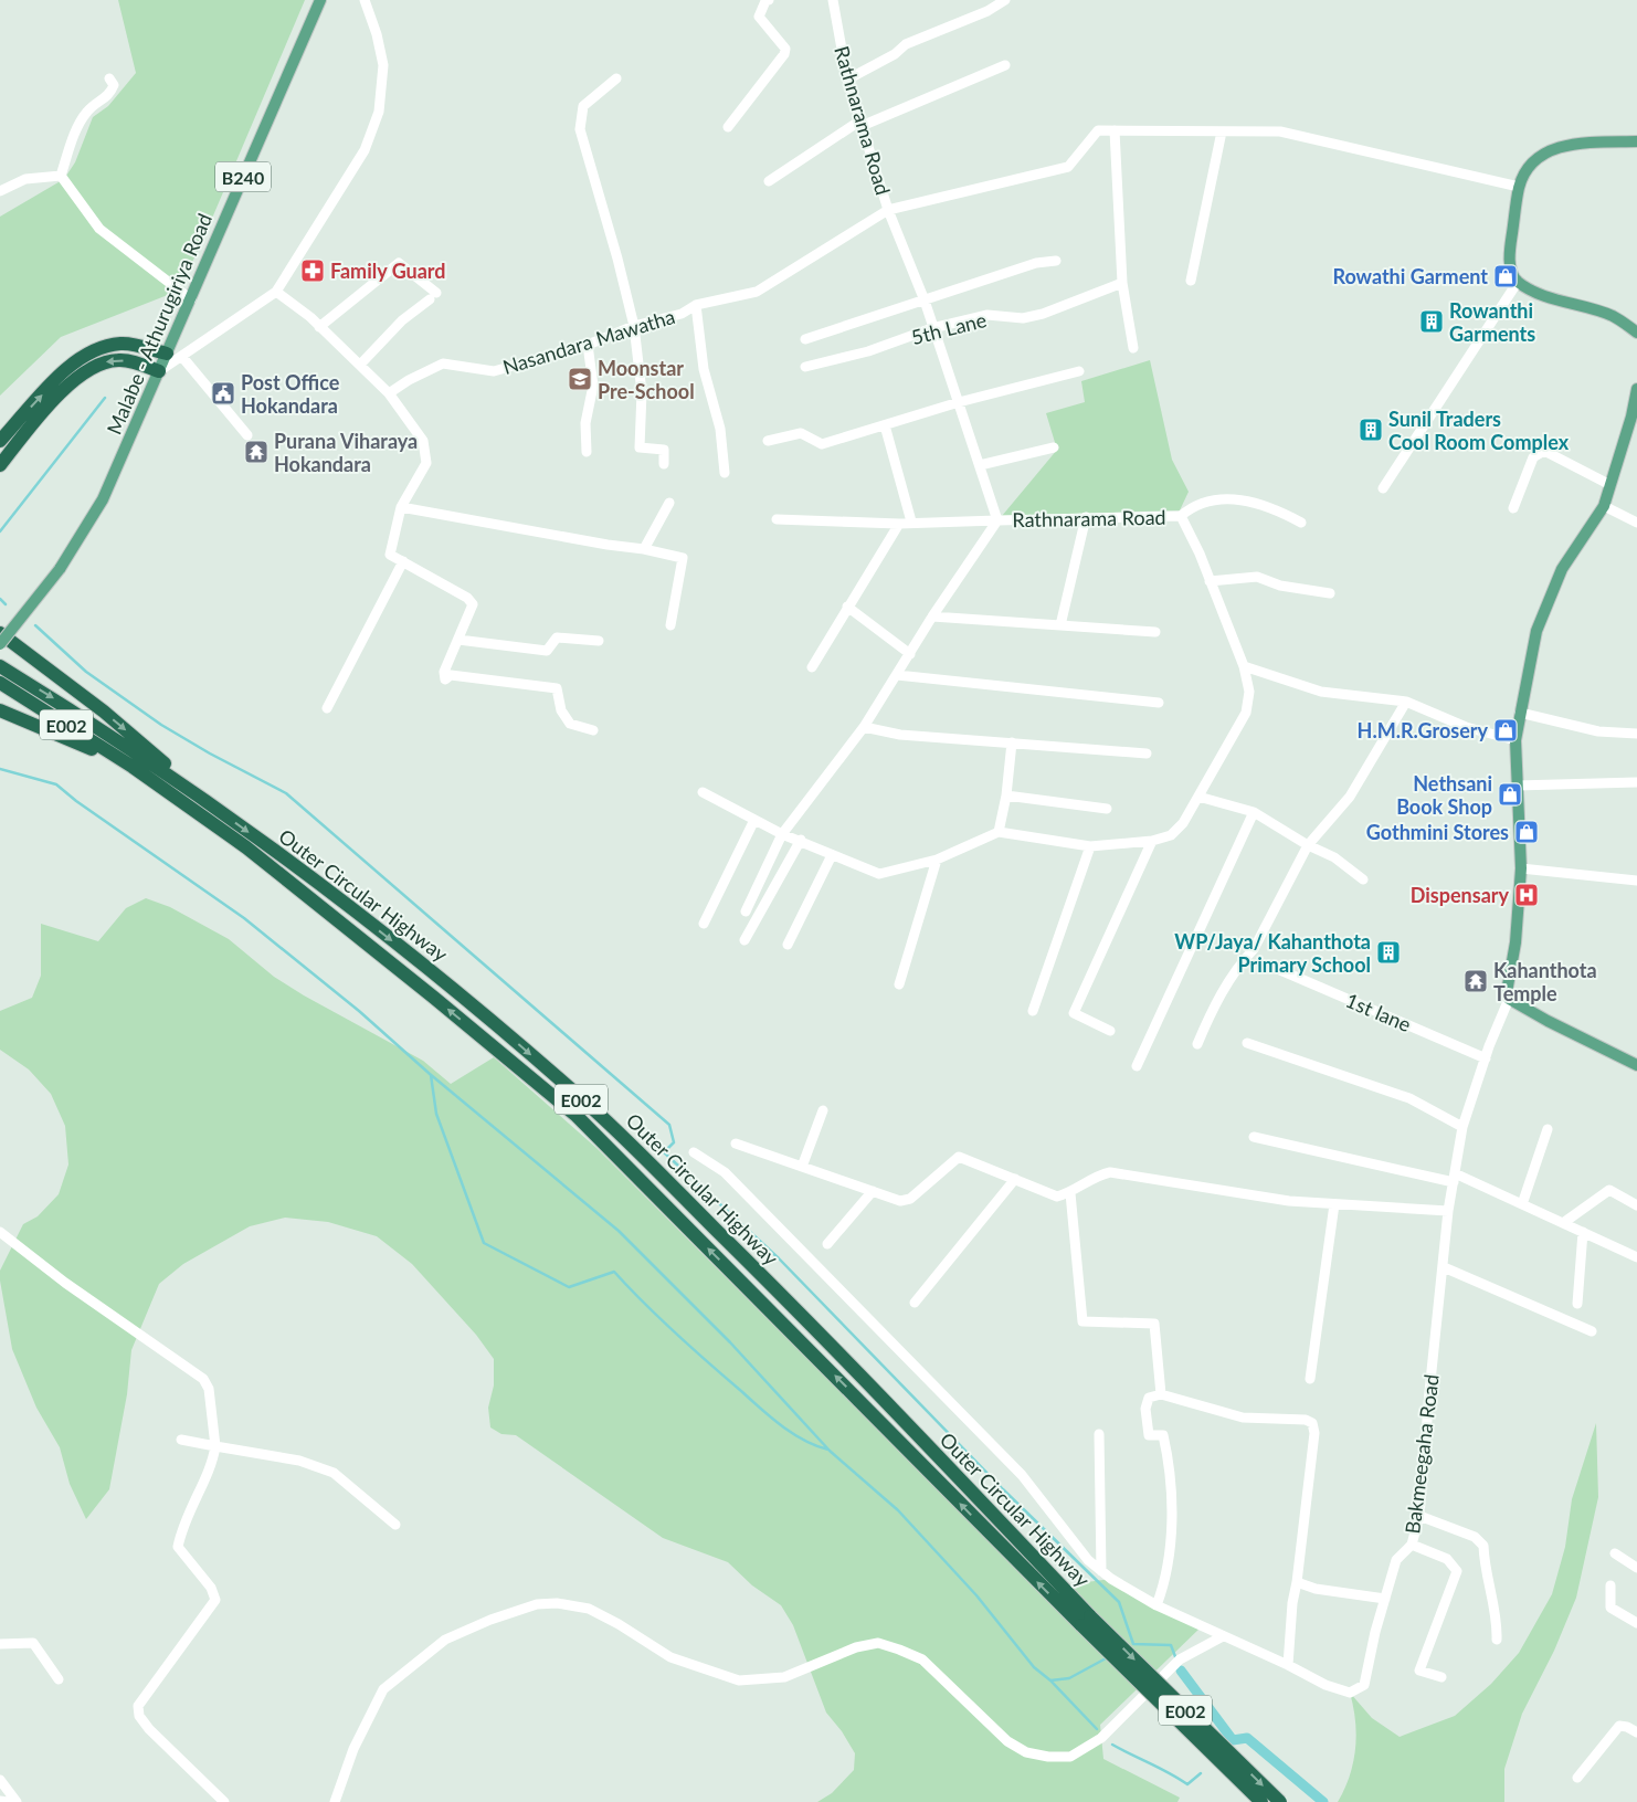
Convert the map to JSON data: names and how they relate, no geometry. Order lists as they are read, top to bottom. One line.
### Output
{"streets":{"highway":["E002","Outer Circular Highway"],"main road":["B240","Malabe - Athurugiriya Road"],"street":["Rathnarama Road","5th Lane","Nasandara Mawatha","1st lane","Bakmeegaha Road"]},"crossings":[["Rathnarama Road","5th Lane"],["Rathnarama Road","Nasandara Mawatha"],["1st lane","Bakmeegaha Road"]],"places":{"pharmacy":["Family Guard"],"shop":["Rowathi Garment","H.M.R.Grosery","Nethsani Book Shop","Gothmini Stores"],"building":["Rowanthi Garments","Sunil Traders Cool Room Complex","WP/Jaya/ Kahanthota Primary School"],"school or university":["Moonstar Pre-School"],"public building":["Post Office Hokandara"],"temple":["Purana Viharaya Hokandara","Kahanthota Temple"],"hospital":["Dispensary"]}}
